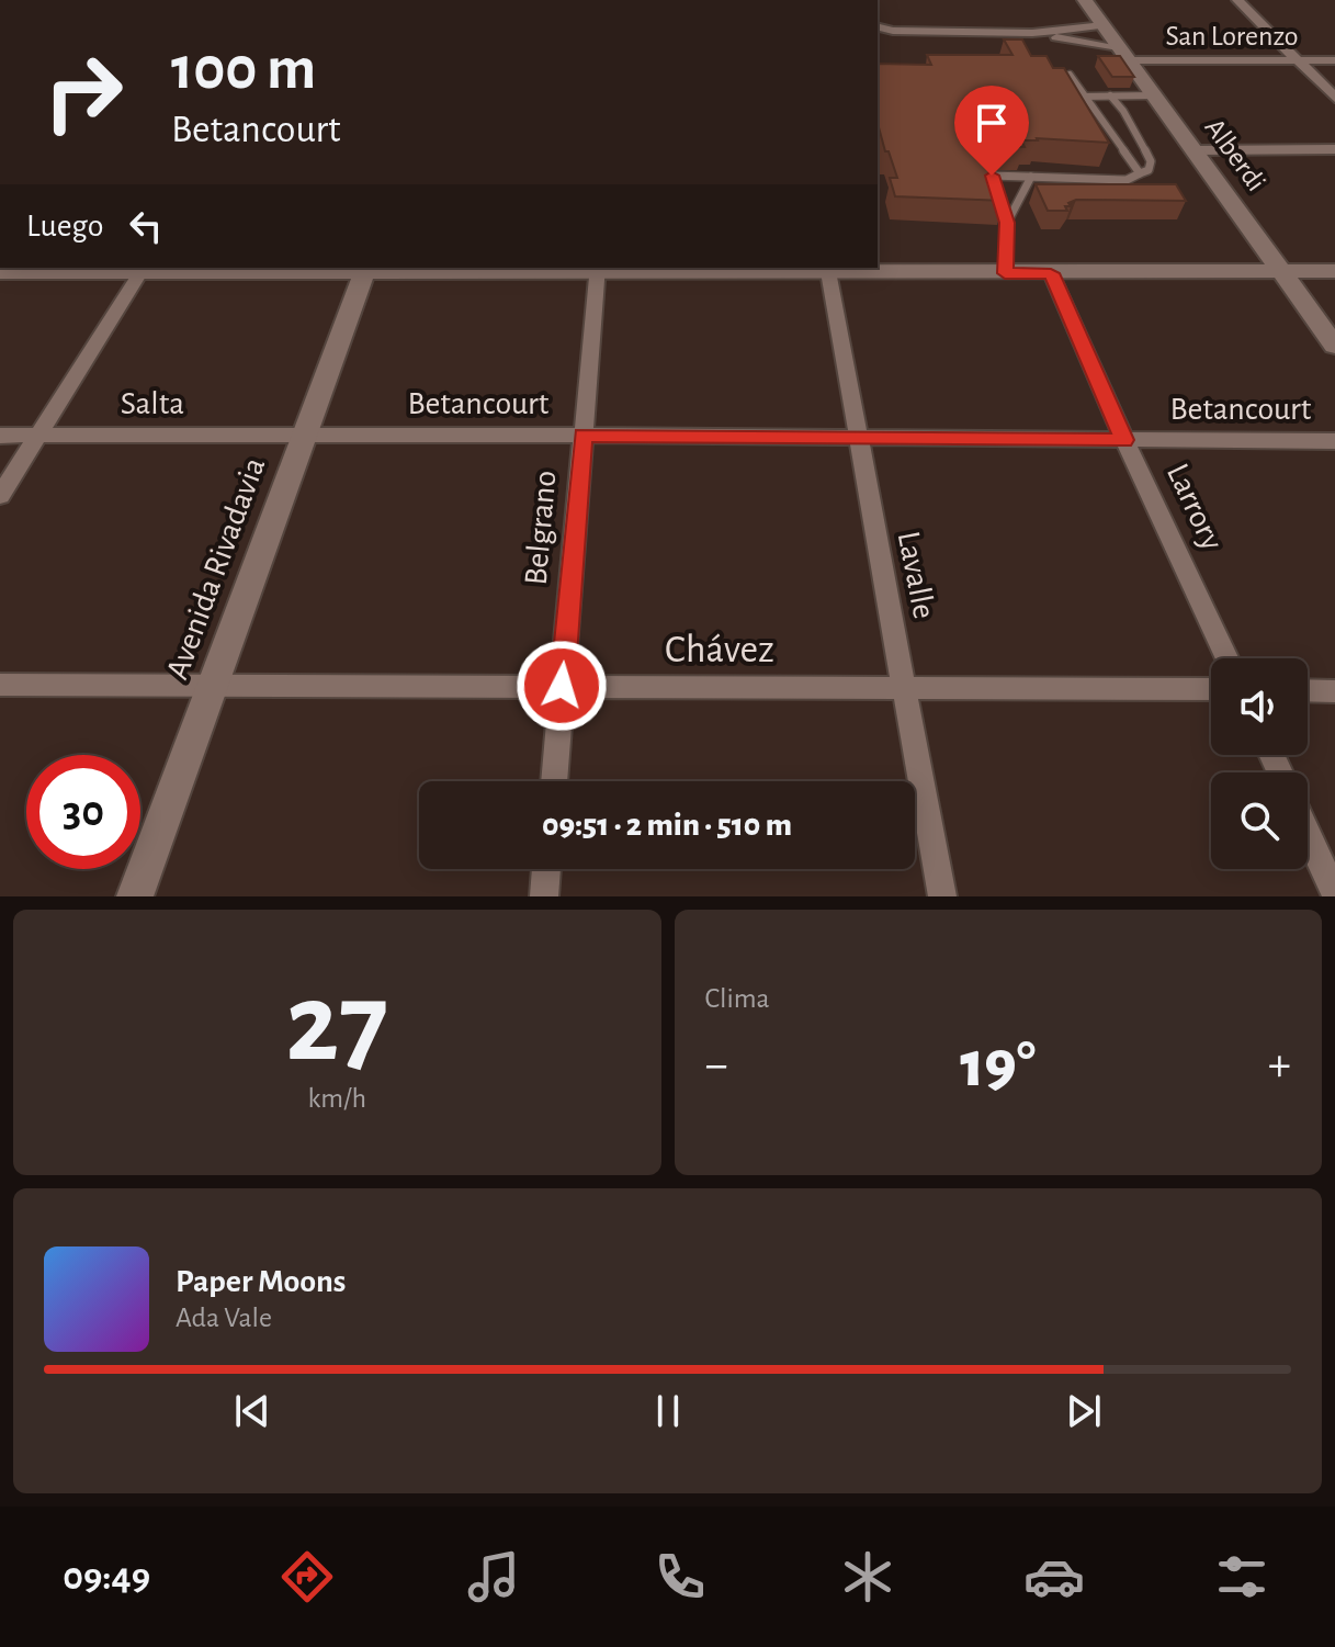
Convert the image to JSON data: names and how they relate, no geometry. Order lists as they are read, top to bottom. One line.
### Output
{"streets":{"main road":["Alberdi","Avenida Rivadavia"],"street":["San Lorenzo","Salta","Betancourt","Larrory","Belgrano","Lavalle","Chávez"]},"crossings":[["San Lorenzo","Alberdi"],["Salta","Betancourt"],["Salta","Avenida Rivadavia"],["Betancourt","Larrory"],["Betancourt","Belgrano"],["Betancourt","Avenida Rivadavia"],["Betancourt","Lavalle"],["Belgrano","Chávez"],["Avenida Rivadavia","Chávez"],["Lavalle","Chávez"]],"page":{"turn":["100 m","Betancourt"],"then":"Luego","limit":"30","trip":"09:51 · 2 min · 510 m","tile":[["27","km/h"],"Clima"],"heat":["−","19°","+"],"song":["Paper Moons","Ada Vale"],"tabs":"09:49"}}
